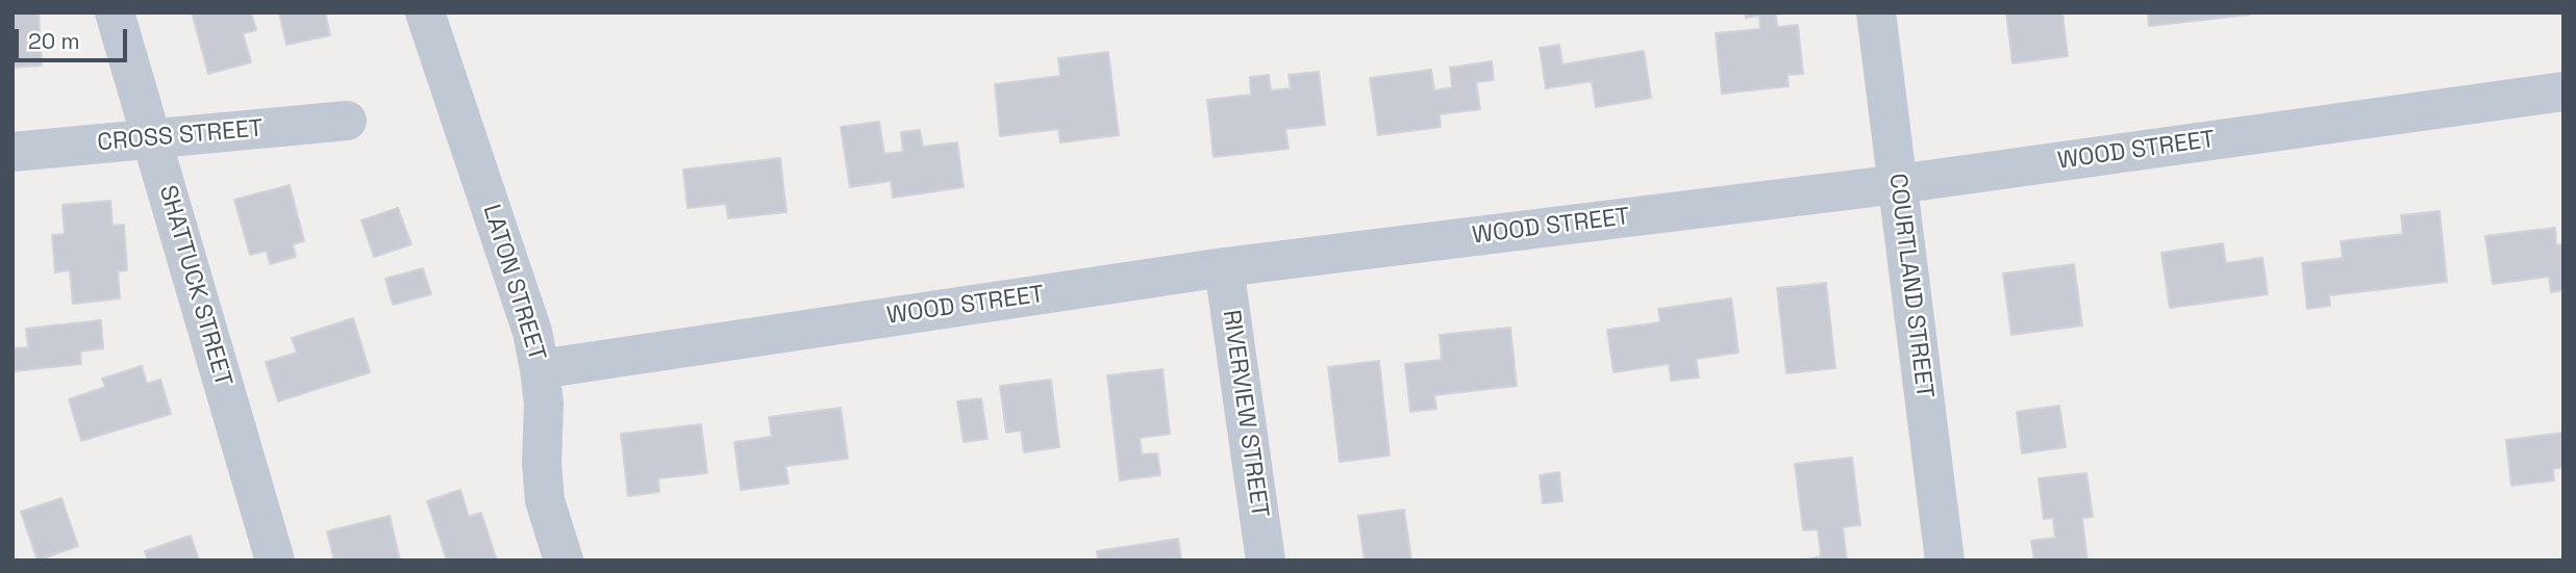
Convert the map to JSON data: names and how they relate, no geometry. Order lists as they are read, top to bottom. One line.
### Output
{"streets":{"street":["CROSS STREET","WOOD STREET","LATON STREET","SHATTUCK STREET","COURTLAND STREET","RIVERVIEW STREET"]},"crossings":[["CROSS STREET","SHATTUCK STREET"],["WOOD STREET","LATON STREET"],["WOOD STREET","COURTLAND STREET"],["WOOD STREET","RIVERVIEW STREET"]],"scale_bar":"20 m"}
